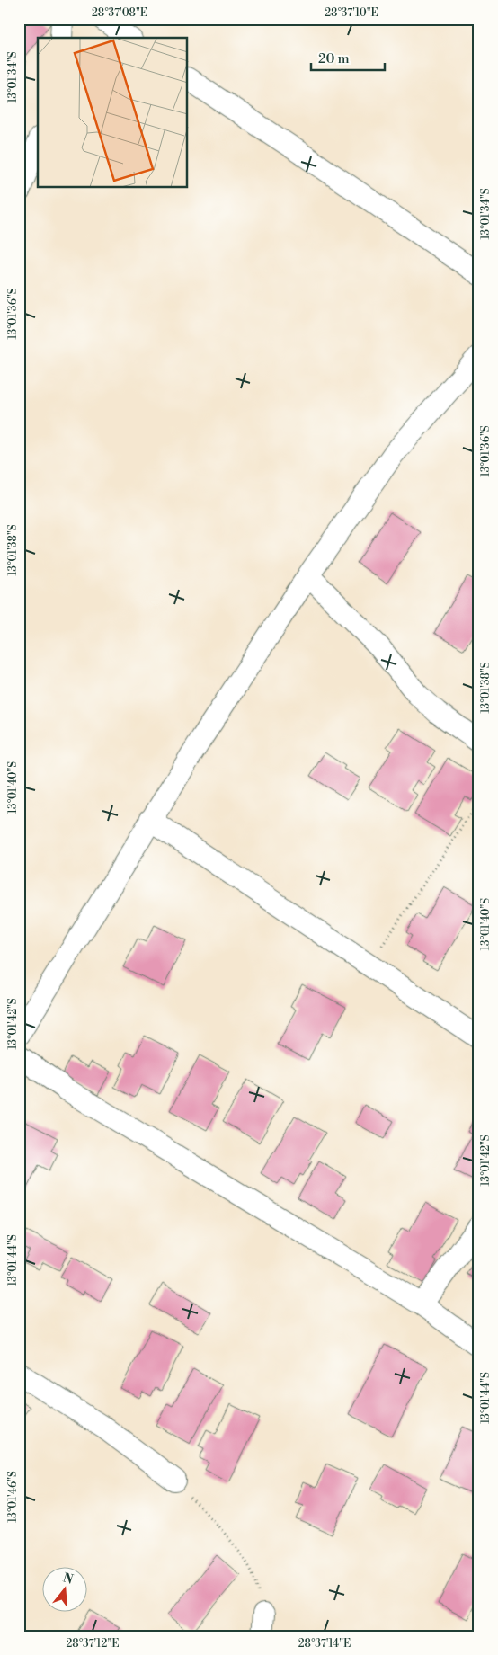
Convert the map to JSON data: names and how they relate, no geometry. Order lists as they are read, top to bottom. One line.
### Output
{"scale_bar":"20 m","north":"top","coordinates":["28°37'08\"E","28°37'10\"E","13°01'34\"S","13°01'36\"S","13°01'38\"S","13°01'40\"S","13°01'42\"S","13°01'44\"S","13°01'46\"S","28°37'12\"E","28°37'14\"E"]}
